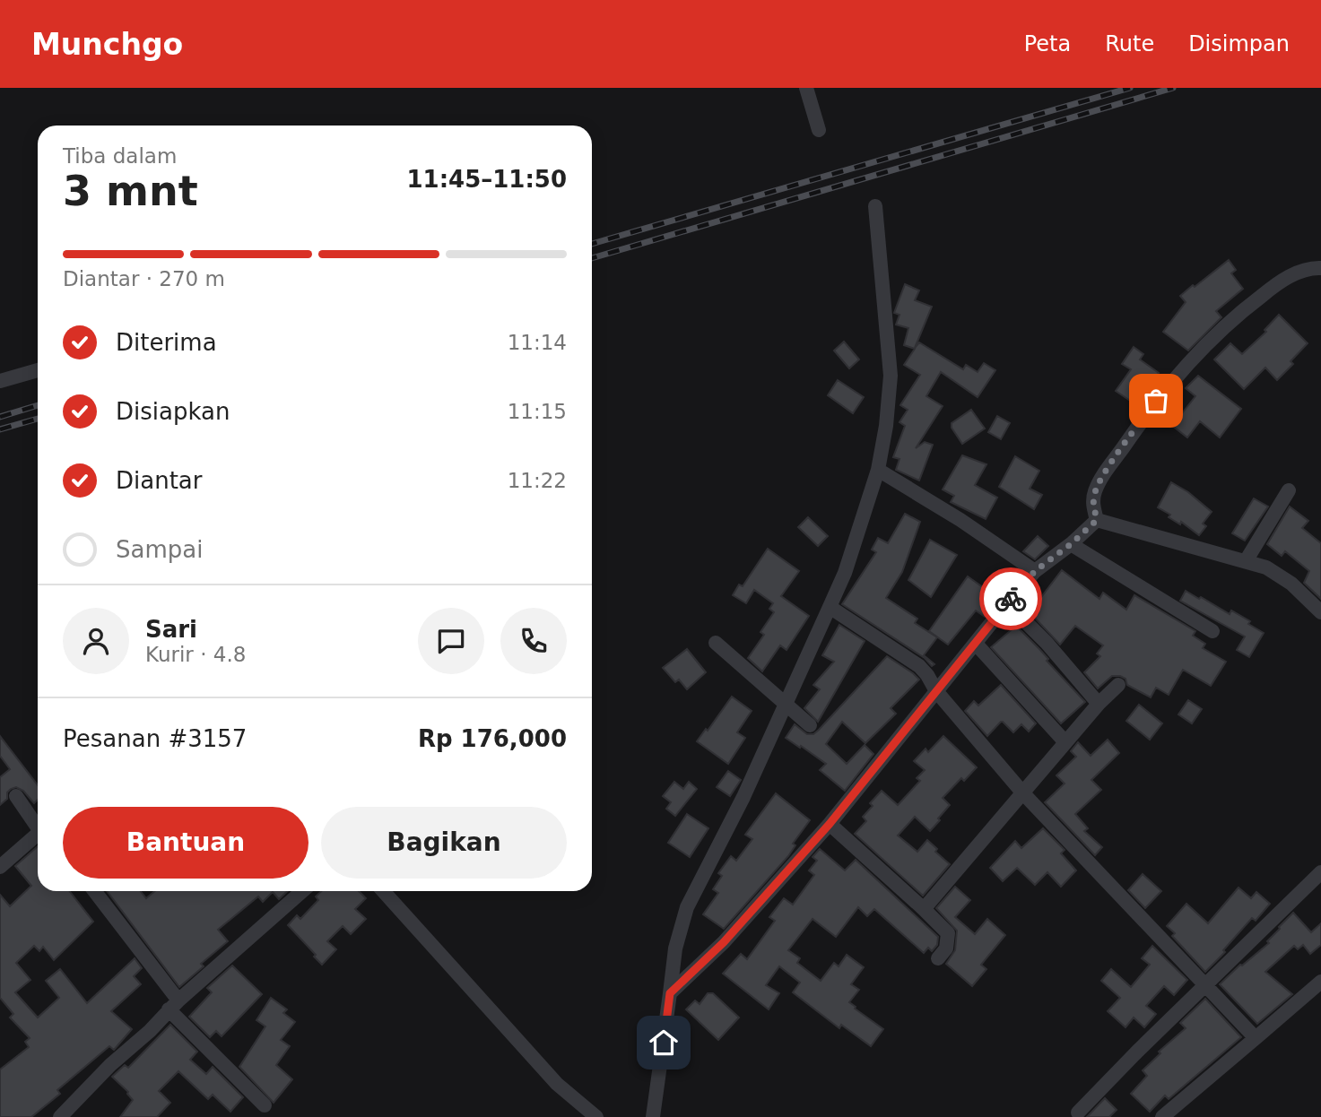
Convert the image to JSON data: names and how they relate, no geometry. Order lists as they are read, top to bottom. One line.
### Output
{"page":{"header":"Munchgo","nav":["Peta","Rute","Disimpan"],"heading":["3 mnt","Tiba dalam","11:45–11:50"],"panel":["Sari","Kurir · 4.8","Pesanan #3157","Rp 176,000"],"bar":"Diantar · 270 m","list":[["Diterima","11:14"],["Disiapkan","11:15"],["Diantar","11:22"],"Sampai"],"buttons":["Bantuan","Bagikan"]}}
